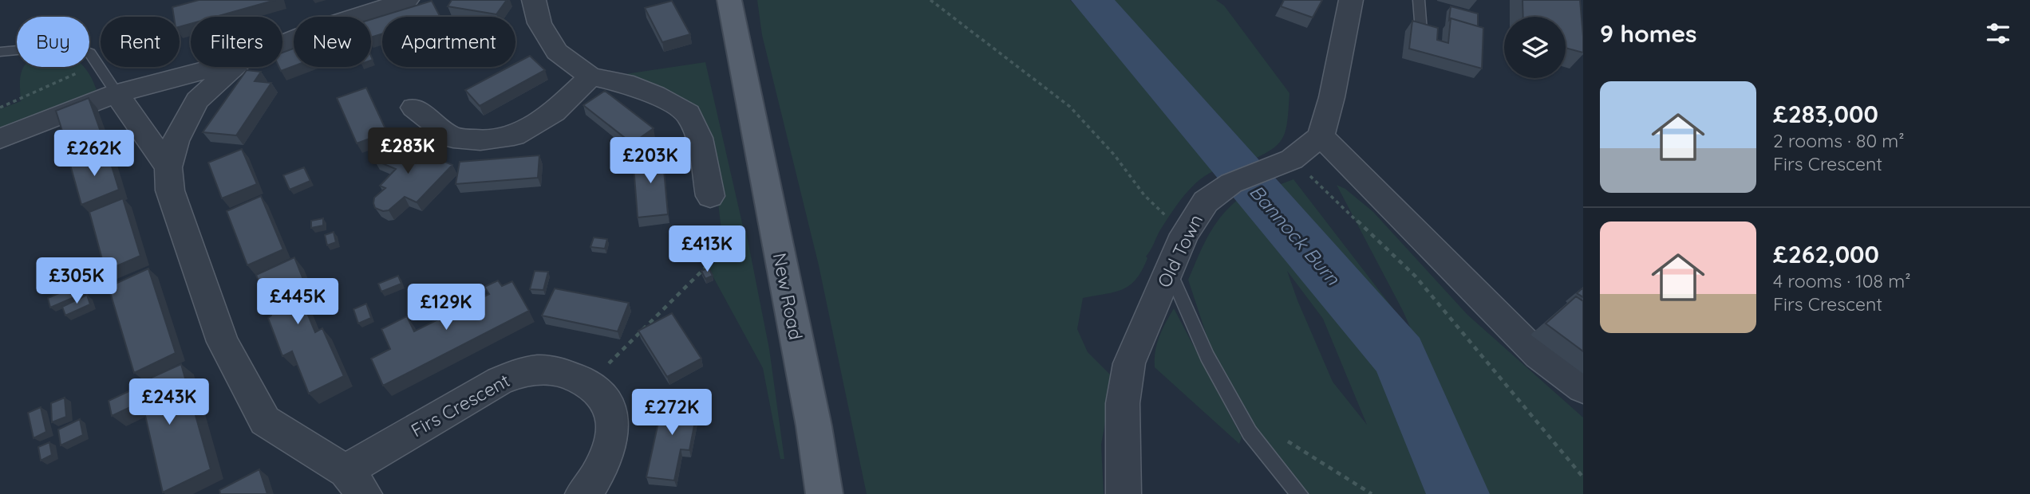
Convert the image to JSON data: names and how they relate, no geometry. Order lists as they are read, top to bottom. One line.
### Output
{"streets":{"main road":["New Road"],"street":["Old Town","Firs Crescent"]},"water":["Bannock Burn"],"page":{"heading":"9 homes","chip":["Buy","Rent","Filters","New","Apartment"],"list":[{"name":"£283,000","note":"2 rooms · 80 m² · Firs Crescent"},{"name":"£262,000","note":"4 rooms · 108 m² · Firs Crescent"}],"price":["£283K","£262K","£203K","£413K","£305K","£445K","£129K","£243K","£272K"]}}
